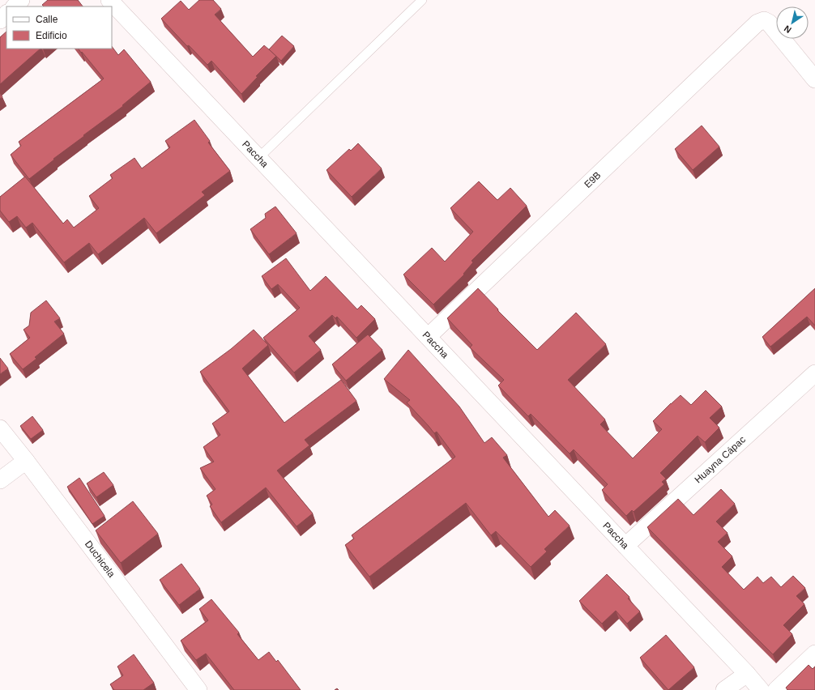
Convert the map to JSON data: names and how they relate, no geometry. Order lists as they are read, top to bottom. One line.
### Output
{"streets":{"street":["Paccha","E9B","Huayna Cápac","Duchicela"]},"crossings":[["Paccha","E9B"],["Paccha","Huayna Cápac"]],"legend":["Calle","Edificio"],"north":"bottom left"}
